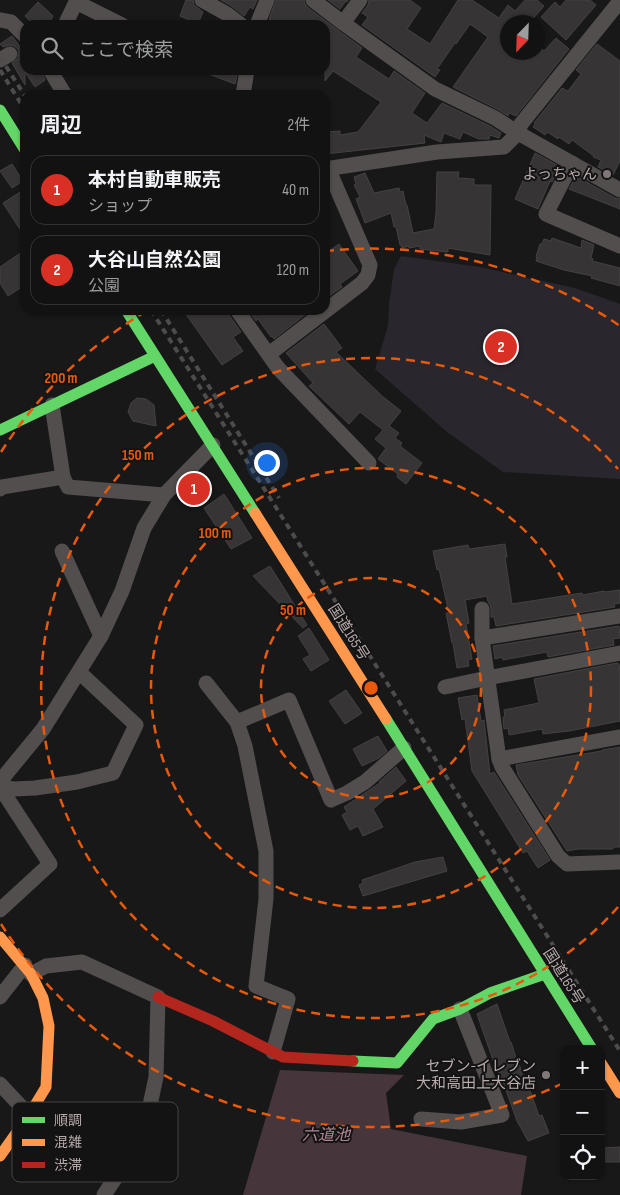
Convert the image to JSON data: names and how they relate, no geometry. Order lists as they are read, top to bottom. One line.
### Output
{"streets":{"main road":["国道165号"]},"water":["六道池"],"places":["よっちゃん","セブン-イレブン 大和高田上大谷店"],"legend":["順調","混雑","渋滞"],"north":"bottom left","page":{"search":"ここで検索","heading":["周辺","2件"],"list":[{"mark":"1","name":"本村自動車販売","note":"ショップ","value":"40 m"},{"mark":"2","name":"大谷山自然公園","note":"公園","value":"120 m"}],"pins":["2","1"],"map_buttons":["+","−"]},"rings":["200 m","150 m","100 m","50 m"]}
